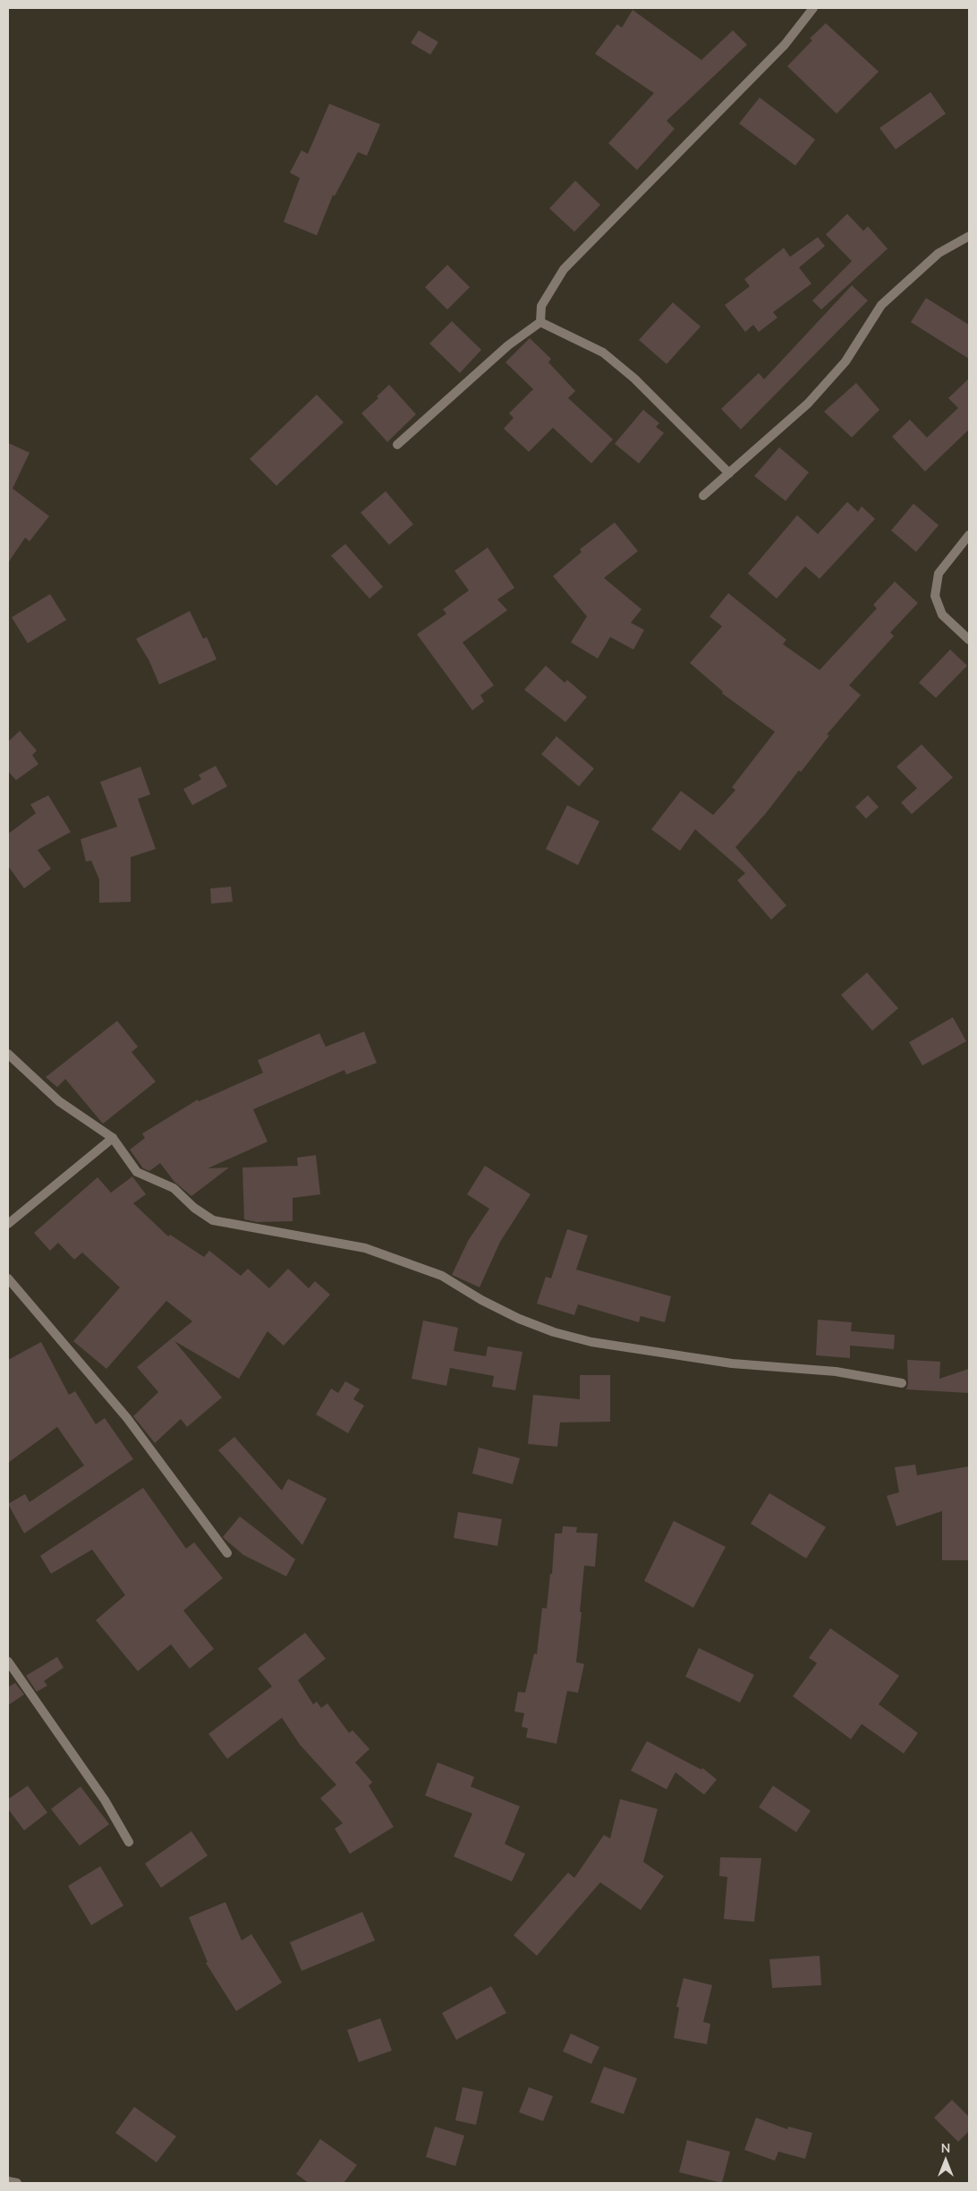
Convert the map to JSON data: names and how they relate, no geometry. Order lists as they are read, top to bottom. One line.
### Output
{"north":"top"}
